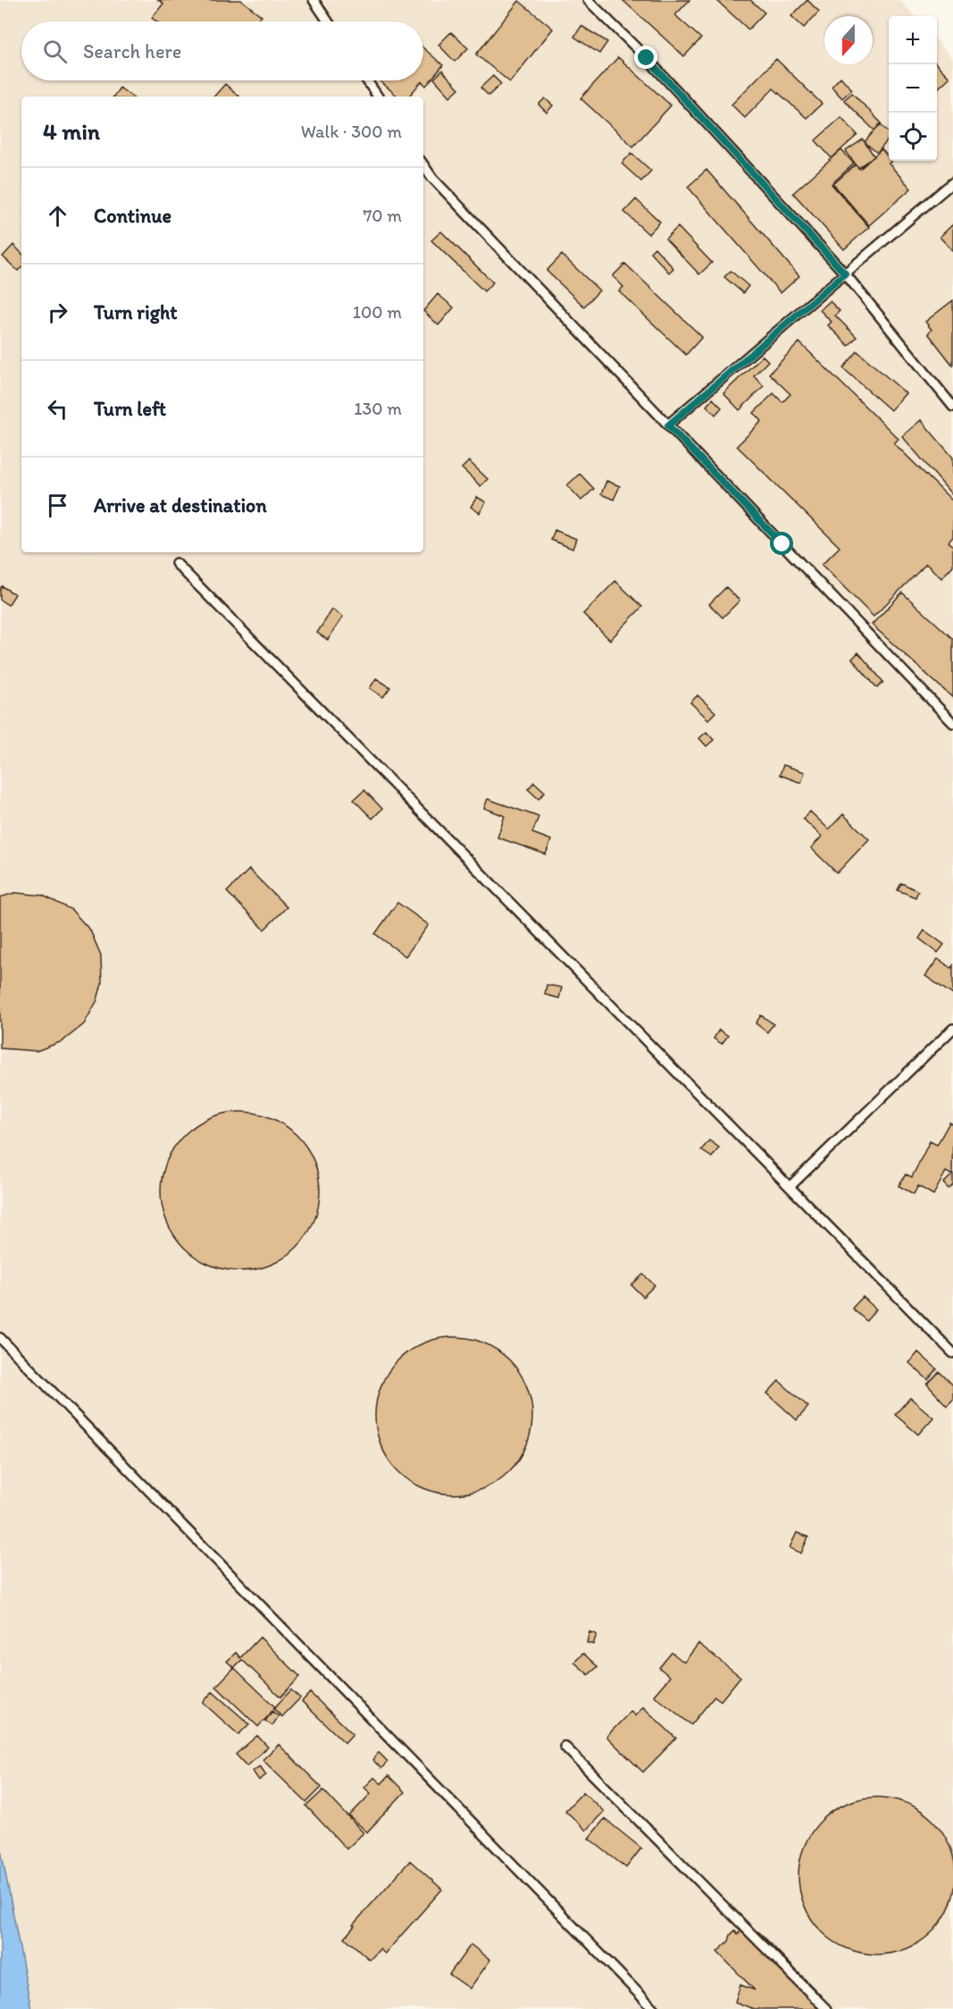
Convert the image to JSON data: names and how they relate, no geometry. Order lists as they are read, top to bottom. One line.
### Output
{"north":"bottom","page":{"map_buttons":["+","−"],"search":"Search here","heading":["4 min","Walk · 300 m"],"list":[["Continue","70 m"],["Turn right","100 m"],["Turn left","130 m"],"Arrive at destination"]}}
